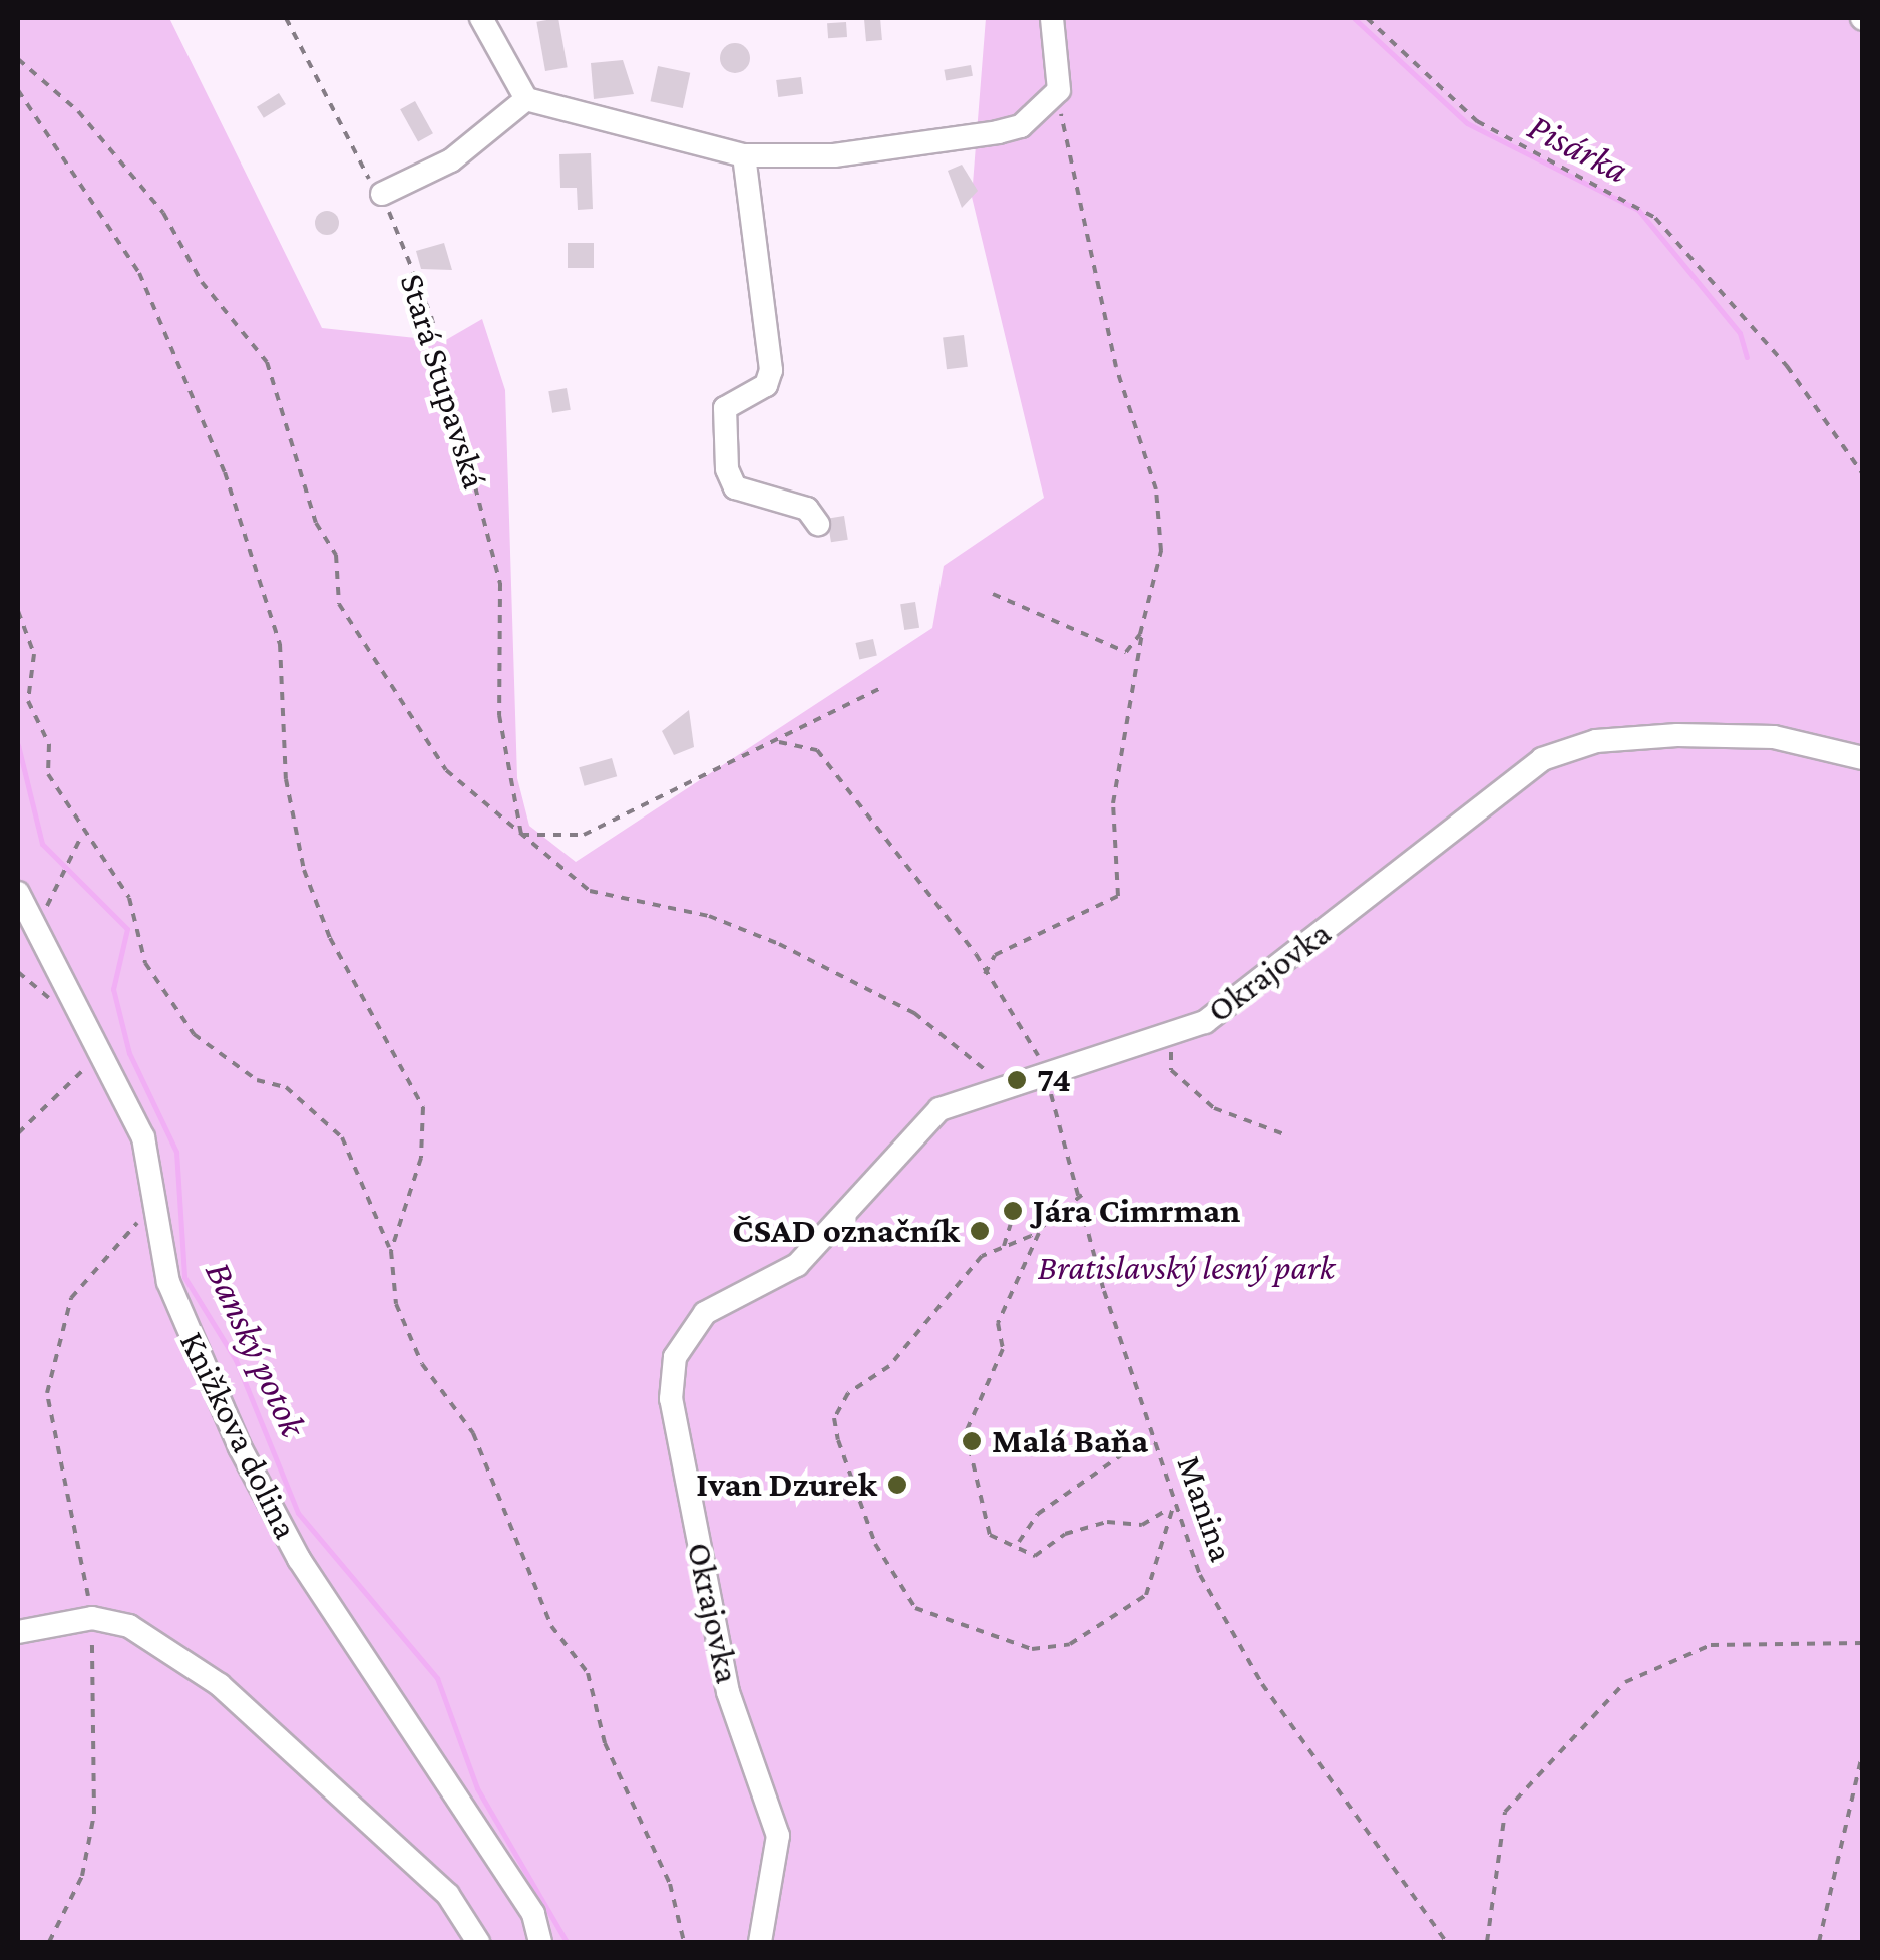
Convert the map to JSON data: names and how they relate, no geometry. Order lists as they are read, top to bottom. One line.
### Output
{"streets":{"street":["Okrajovka","Knižkova dolina"],"path":["Stará Stupavská","Manina"]},"crossings":[["Stará Stupavská","Manina"],["Okrajovka","Manina"]],"water":["Pisárka","Banský potok"],"parks":["Bratislavský lesný park"],"places":["74","Jára Cimrman","ČSAD označník","Malá Baňa","Ivan Dzurek"]}
